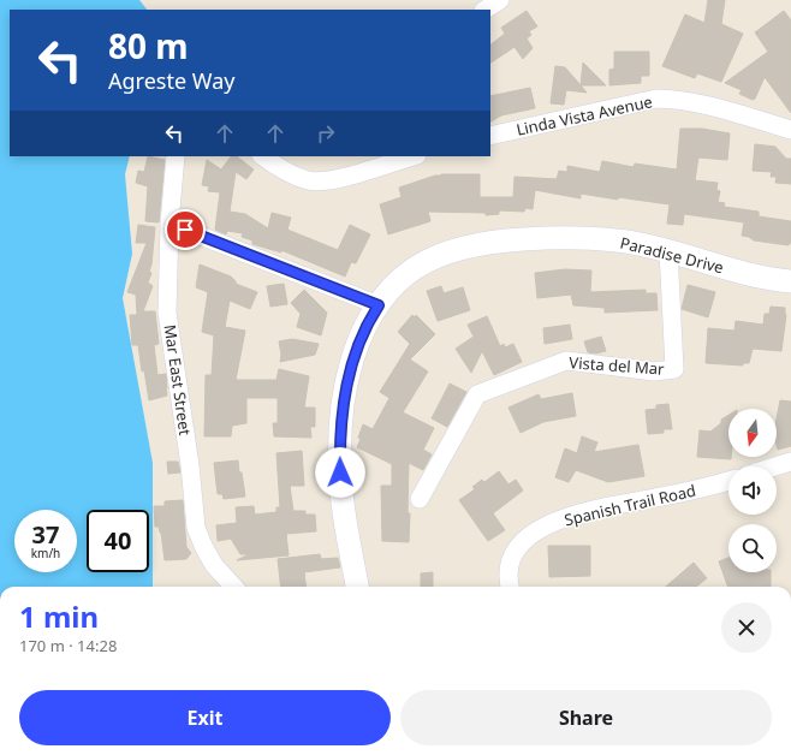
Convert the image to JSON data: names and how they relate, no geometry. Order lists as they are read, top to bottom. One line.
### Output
{"streets":{"street":["Linda Vista Avenue","Paradise Drive","Vista del Mar","Mar East Street","Spanish Trail Road"]},"crossings":[["Paradise Drive","Vista del Mar"]],"north":"bottom","page":{"turn":["80 m","Agreste Way"],"speed":"37 km/h","limit":"40","heading":["1 min","170 m · 14:28"],"buttons":["Exit","Share"]}}
